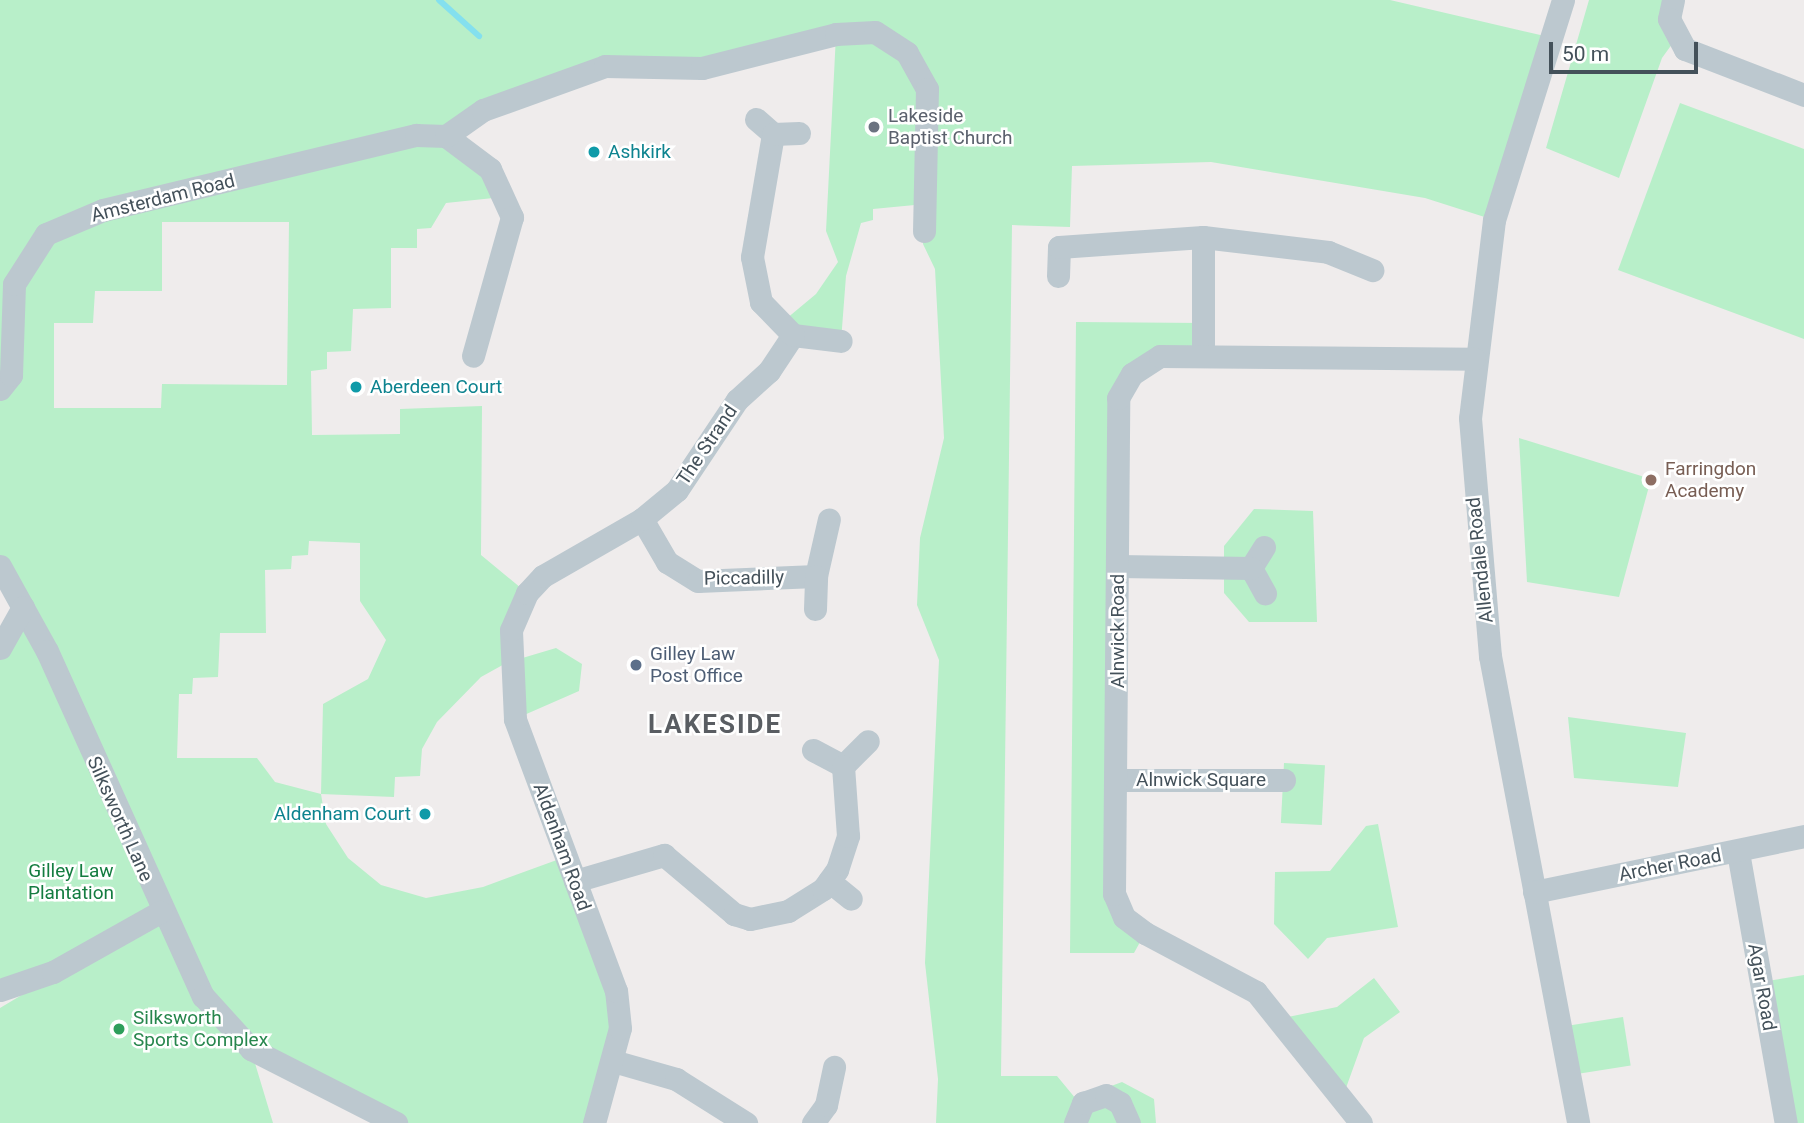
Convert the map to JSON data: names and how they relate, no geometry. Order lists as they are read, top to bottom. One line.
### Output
{"streets":{"street":["Amsterdam Road","The Strand","Allendale Road","Piccadilly","Alnwick Road","Alnwick Square","Silksworth Lane","Aldenham Road","Archer Road","Agar Road"]},"crossings":[["The Strand","Piccadilly"],["The Strand","Aldenham Road"],["Allendale Road","Alnwick Road"],["Allendale Road","Archer Road"],["Alnwick Road","Alnwick Square"],["Archer Road","Agar Road"]],"districts":["LAKESIDE"],"parks":["Gilley Law Plantation"],"places":["Lakeside Baptist Church","Ashkirk","Aberdeen Court","Farringdon Academy","Gilley Law Post Office","Aldenham Court","Silksworth Sports Complex"],"scale_bar":"50 m"}
